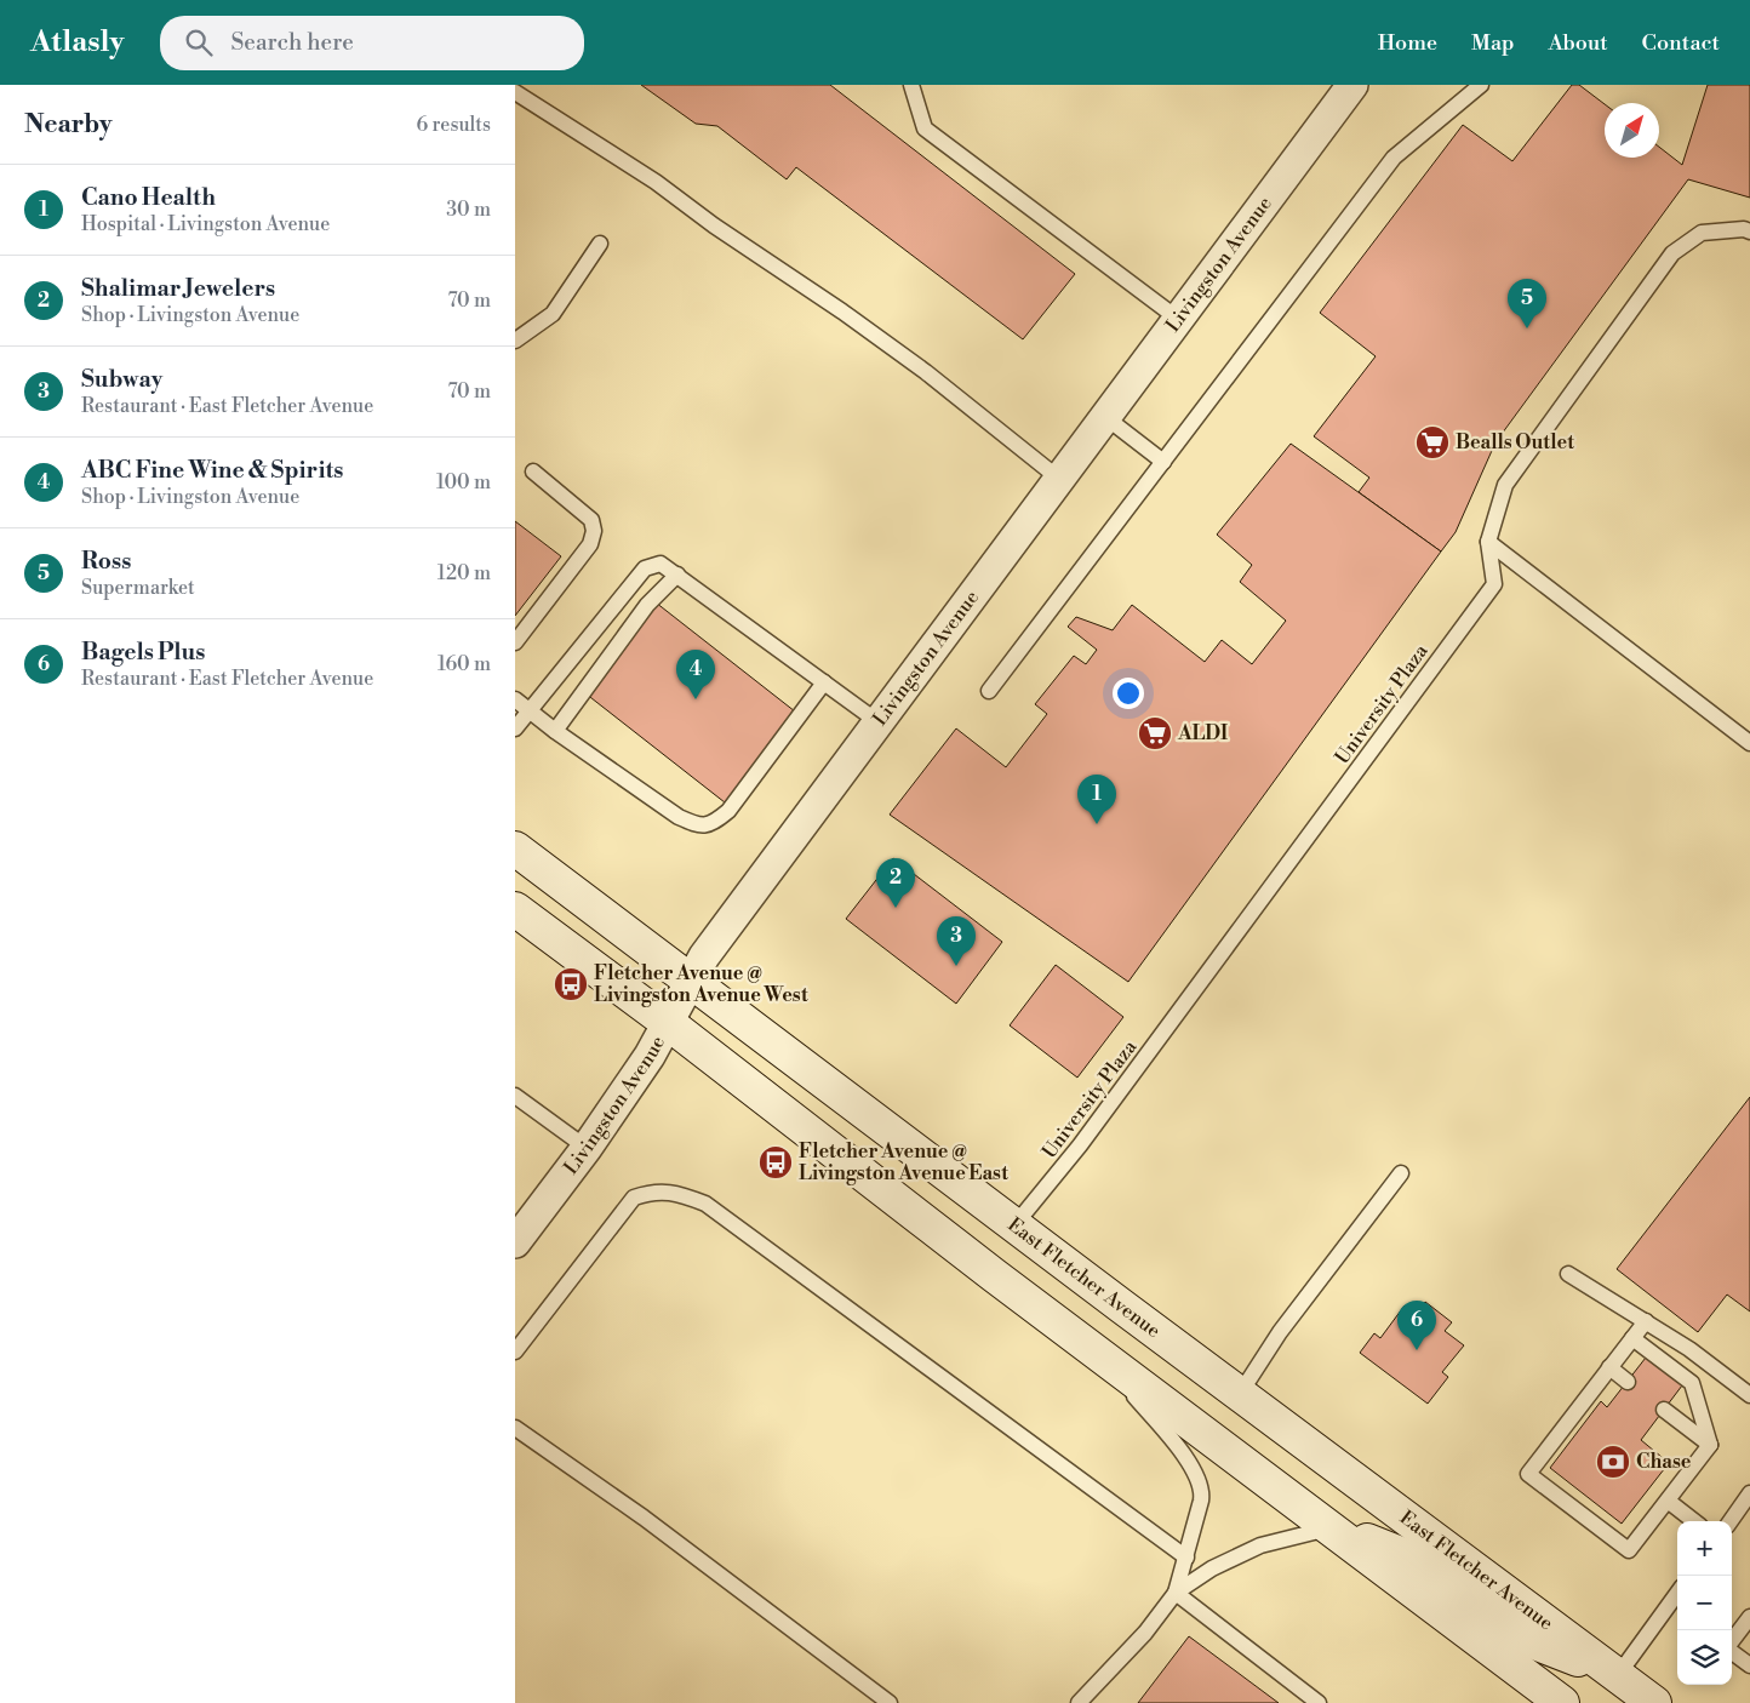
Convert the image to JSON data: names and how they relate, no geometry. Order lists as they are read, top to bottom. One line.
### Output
{"streets":{"main road":["East Fletcher Avenue"],"street":["Livingston Avenue"],"lane":["University Plaza"]},"crossings":[["Livingston Avenue","East Fletcher Avenue"],["University Plaza","East Fletcher Avenue"]],"places":{"supermarket":["Bealls Outlet","ALDI"],"bus stop":["Fletcher Avenue @ Livingston Avenue West","Fletcher Avenue @ Livingston Avenue East"],"bank":["Chase"]},"north":"top right","page":{"header":"Atlasly","search":"Search here","nav":["Home","Map","About","Contact"],"heading":["Nearby","6 results"],"list":[{"mark":"1","name":"Cano Health","note":"Hospital · Livingston Avenue","value":"30 m"},{"mark":"2","name":"Shalimar Jewelers","note":"Shop · Livingston Avenue","value":"70 m"},{"mark":"3","name":"Subway","note":"Restaurant · East Fletcher Avenue","value":"70 m"},{"mark":"4","name":"ABC Fine Wine & Spirits","note":"Shop · Livingston Avenue","value":"100 m"},{"mark":"5","name":"Ross","note":"Supermarket","value":"120 m"},{"mark":"6","name":"Bagels Plus","note":"Restaurant · East Fletcher Avenue","value":"160 m"}],"pins":["5","4","1","2","3","6"],"map_buttons":["+","−"]}}
